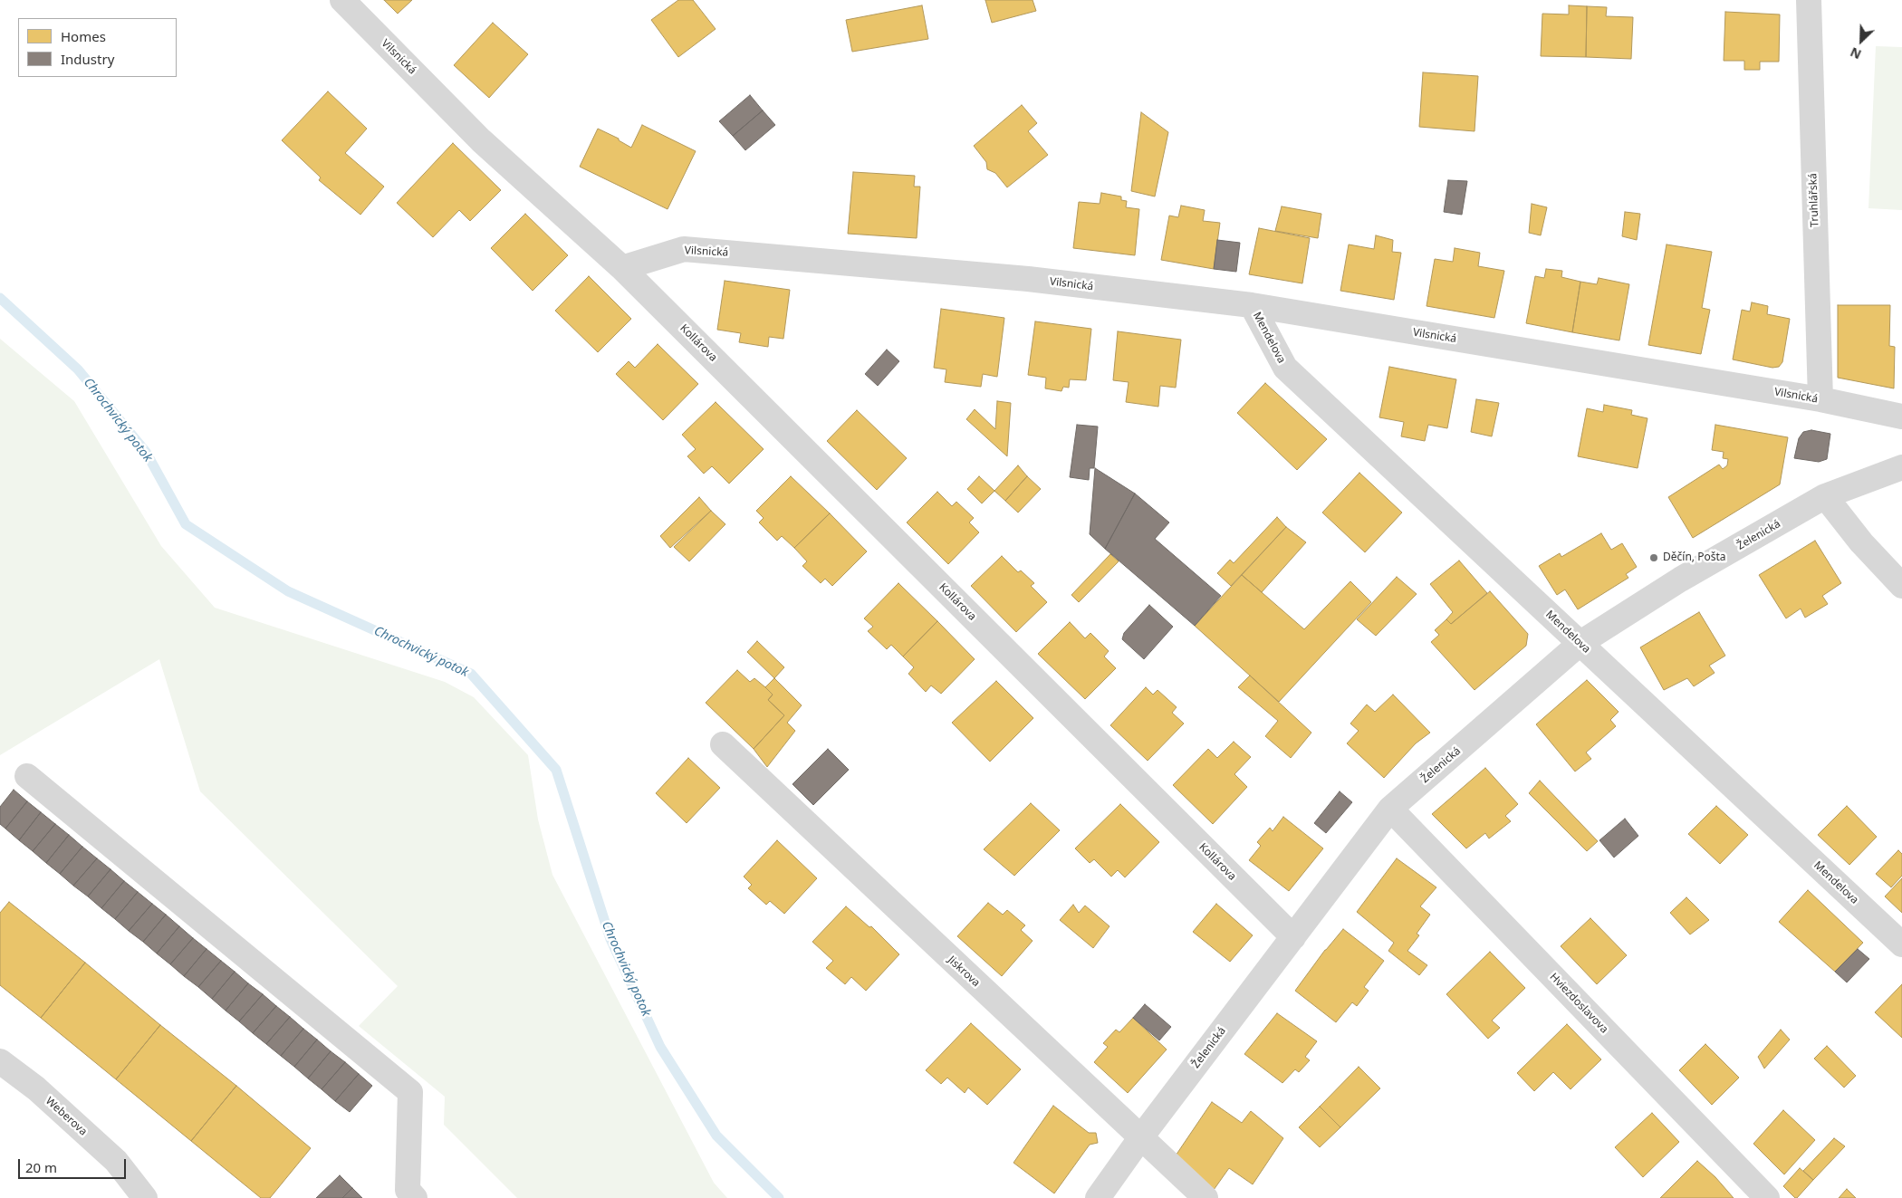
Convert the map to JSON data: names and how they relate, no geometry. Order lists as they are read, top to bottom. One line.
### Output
{"streets":{"street":["Vilsnická","Truhlářská","Mendelova","Kollárova","Želenická","Jiskrova","Hviezdoslavova","Weberova"]},"crossings":[["Vilsnická","Truhlářská"],["Vilsnická","Mendelova"],["Vilsnická","Kollárova"],["Mendelova","Želenická"],["Kollárova","Želenická"],["Želenická","Jiskrova"],["Želenická","Hviezdoslavova"]],"water":["Chrochvický potok"],"places":["Děčín, Pošta"],"legend":["Homes","Industry"],"scale_bar":"20 m","north":"bottom left"}
